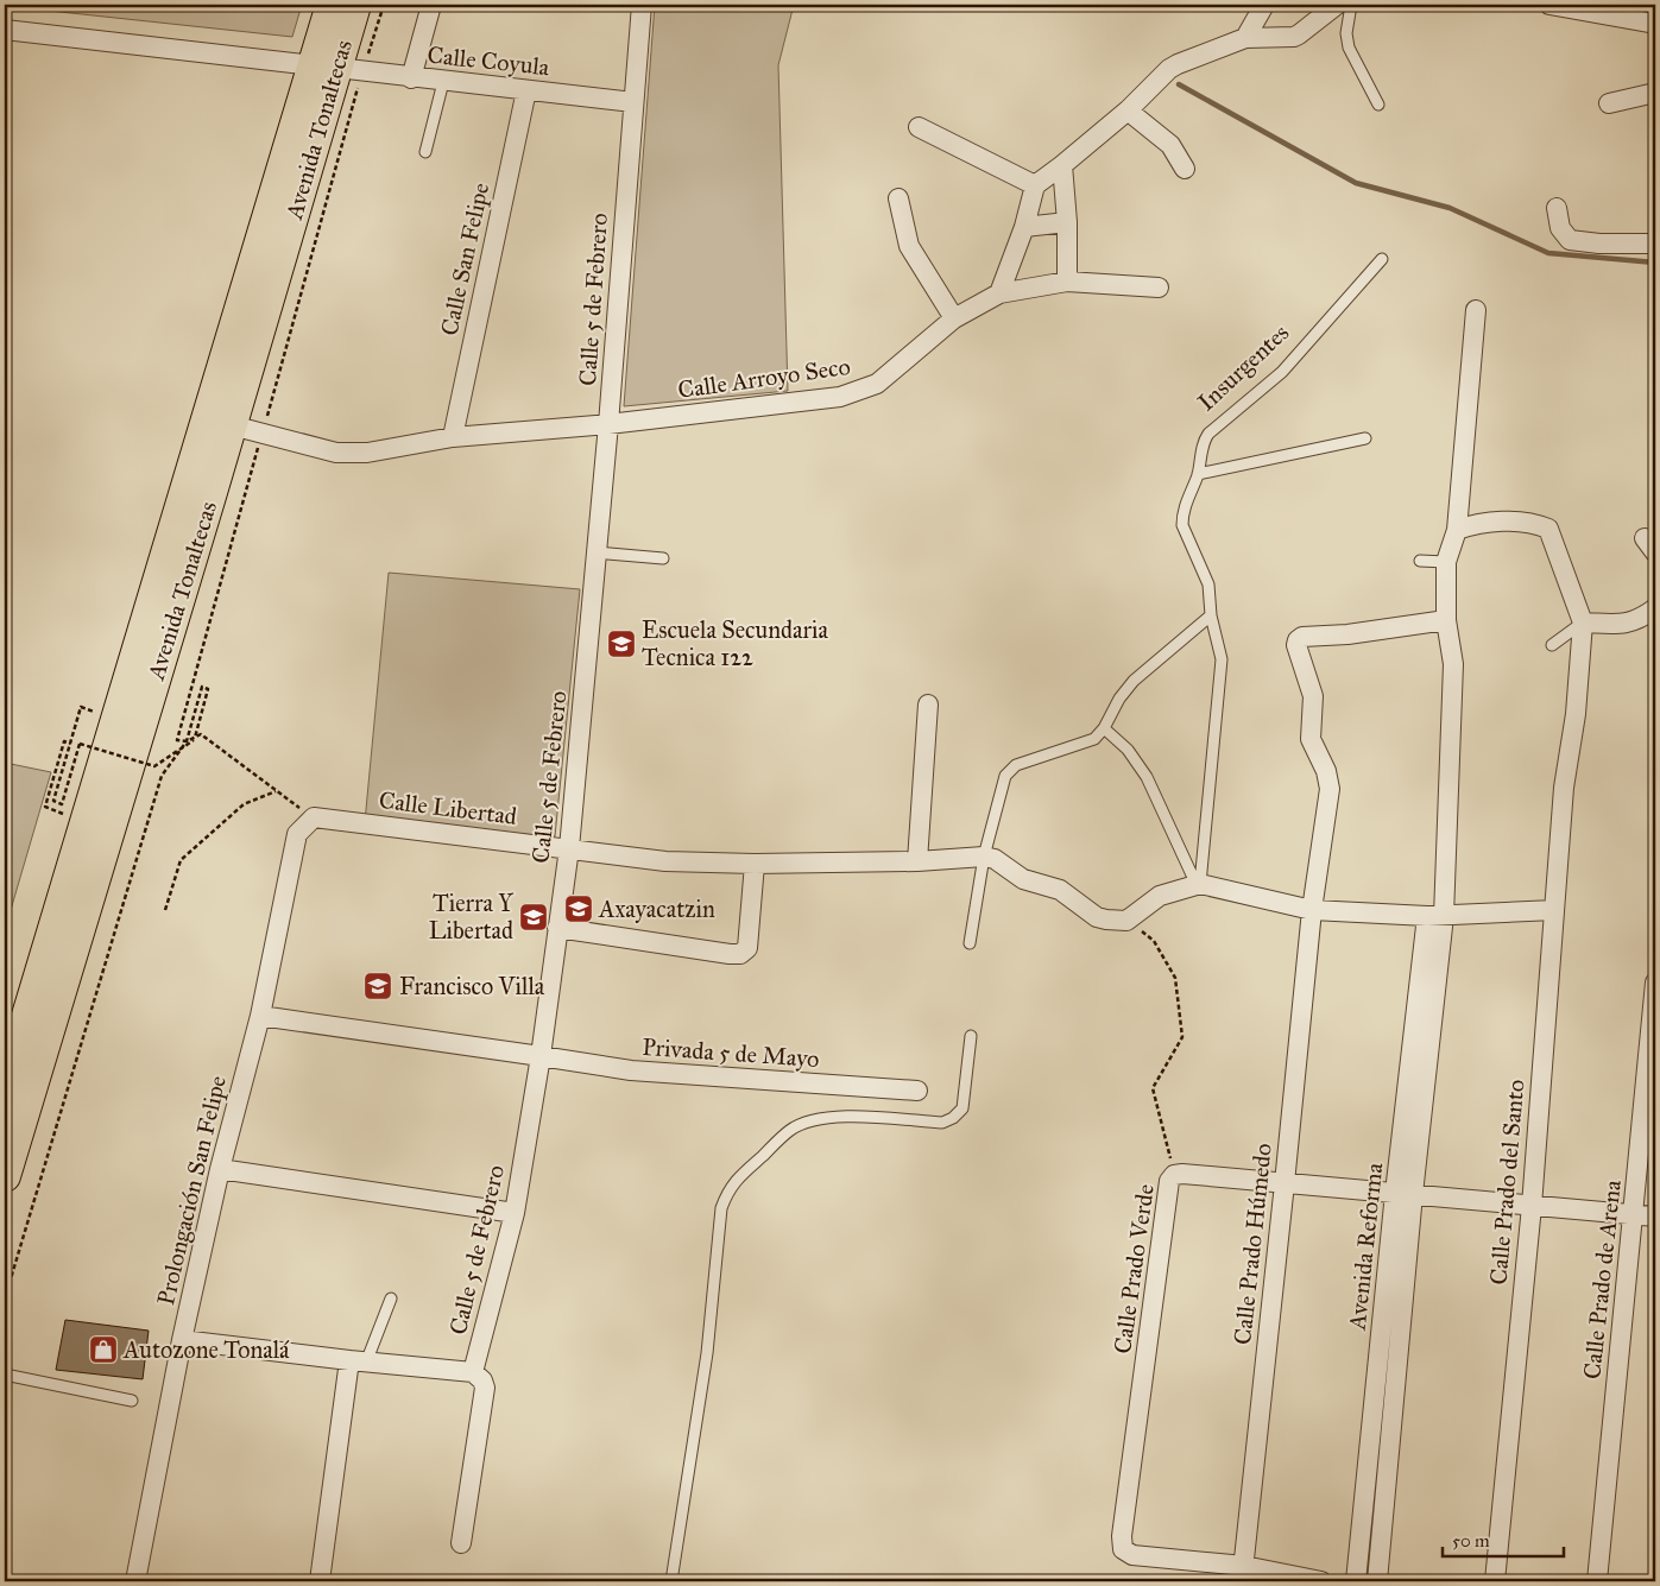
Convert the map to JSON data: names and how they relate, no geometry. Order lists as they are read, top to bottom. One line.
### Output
{"streets":{"main road":["Avenida Tonaltecas"],"street":["Calle Coyula","Calle San Felipe","Calle 5 de Febrero","Calle Arroyo Seco","Calle Libertad","Privada 5 de Mayo","Calle Prado del Santo","Prolongación San Felipe","Calle Prado Húmedo","Avenida Reforma","Calle Prado Verde","Calle Prado de Arena"],"lane":["Insurgentes"]},"crossings":[["Calle Coyula","Avenida Tonaltecas"],["Calle Coyula","Calle San Felipe"],["Calle Coyula","Calle 5 de Febrero"],["Avenida Tonaltecas","Calle Arroyo Seco"],["Calle San Felipe","Calle Arroyo Seco"],["Calle 5 de Febrero","Calle Arroyo Seco"],["Calle 5 de Febrero","Calle Libertad"],["Calle 5 de Febrero","Privada 5 de Mayo"],["Calle Libertad","Prolongación San Felipe"],["Privada 5 de Mayo","Prolongación San Felipe"],["Calle Prado Húmedo","Avenida Reforma"],["Calle Prado Húmedo","Calle Prado Verde"]],"places":{"school or university":["Escuela Secundaria Tecnica 122","Axayacatzin","Tierra Y Libertad","Francisco Villa"],"shop":["Autozone Tonalá"]},"scale_bar":"50 m"}
